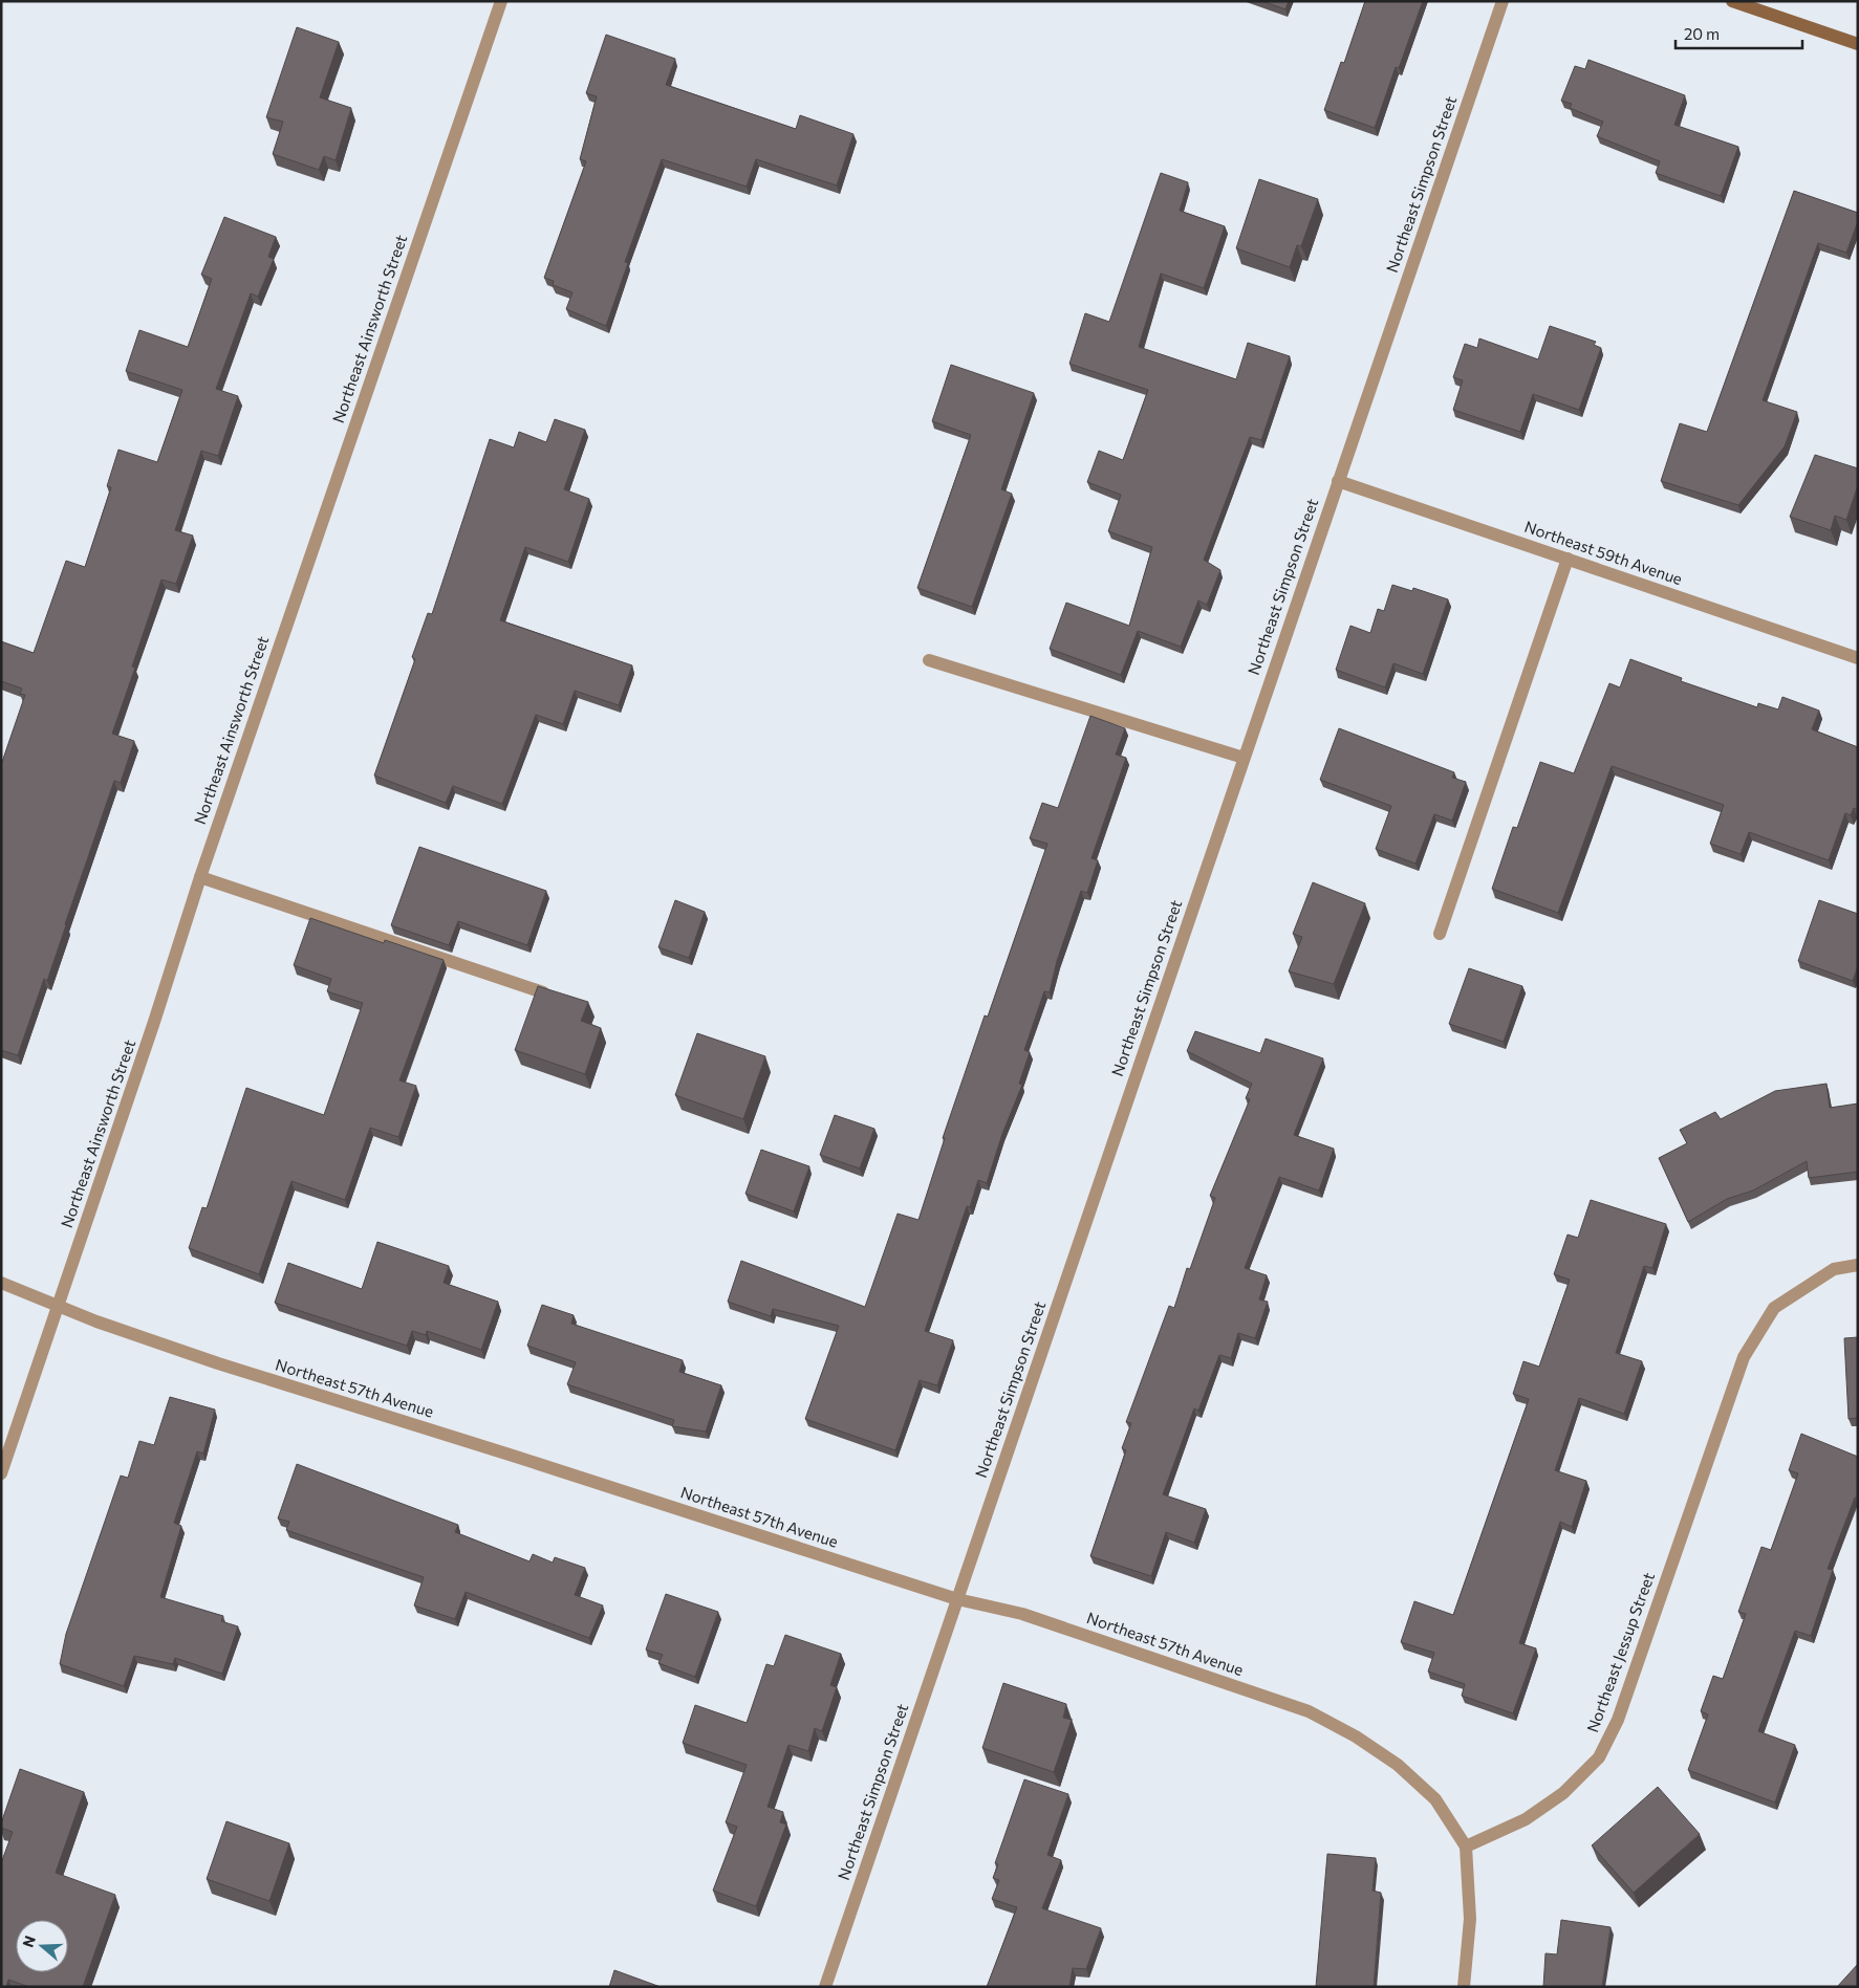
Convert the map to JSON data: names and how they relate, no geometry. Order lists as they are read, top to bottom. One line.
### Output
{"streets":{"street":["Northeast Simpson Street","Northeast Ainsworth Street","Northeast 59th Avenue","Northeast 57th Avenue","Northeast Jessup Street"]},"crossings":[["Northeast Simpson Street","Northeast 59th Avenue"],["Northeast Simpson Street","Northeast 57th Avenue"],["Northeast Ainsworth Street","Northeast 57th Avenue"],["Northeast 57th Avenue","Northeast Jessup Street"]],"scale_bar":"20 m","north":"left"}
